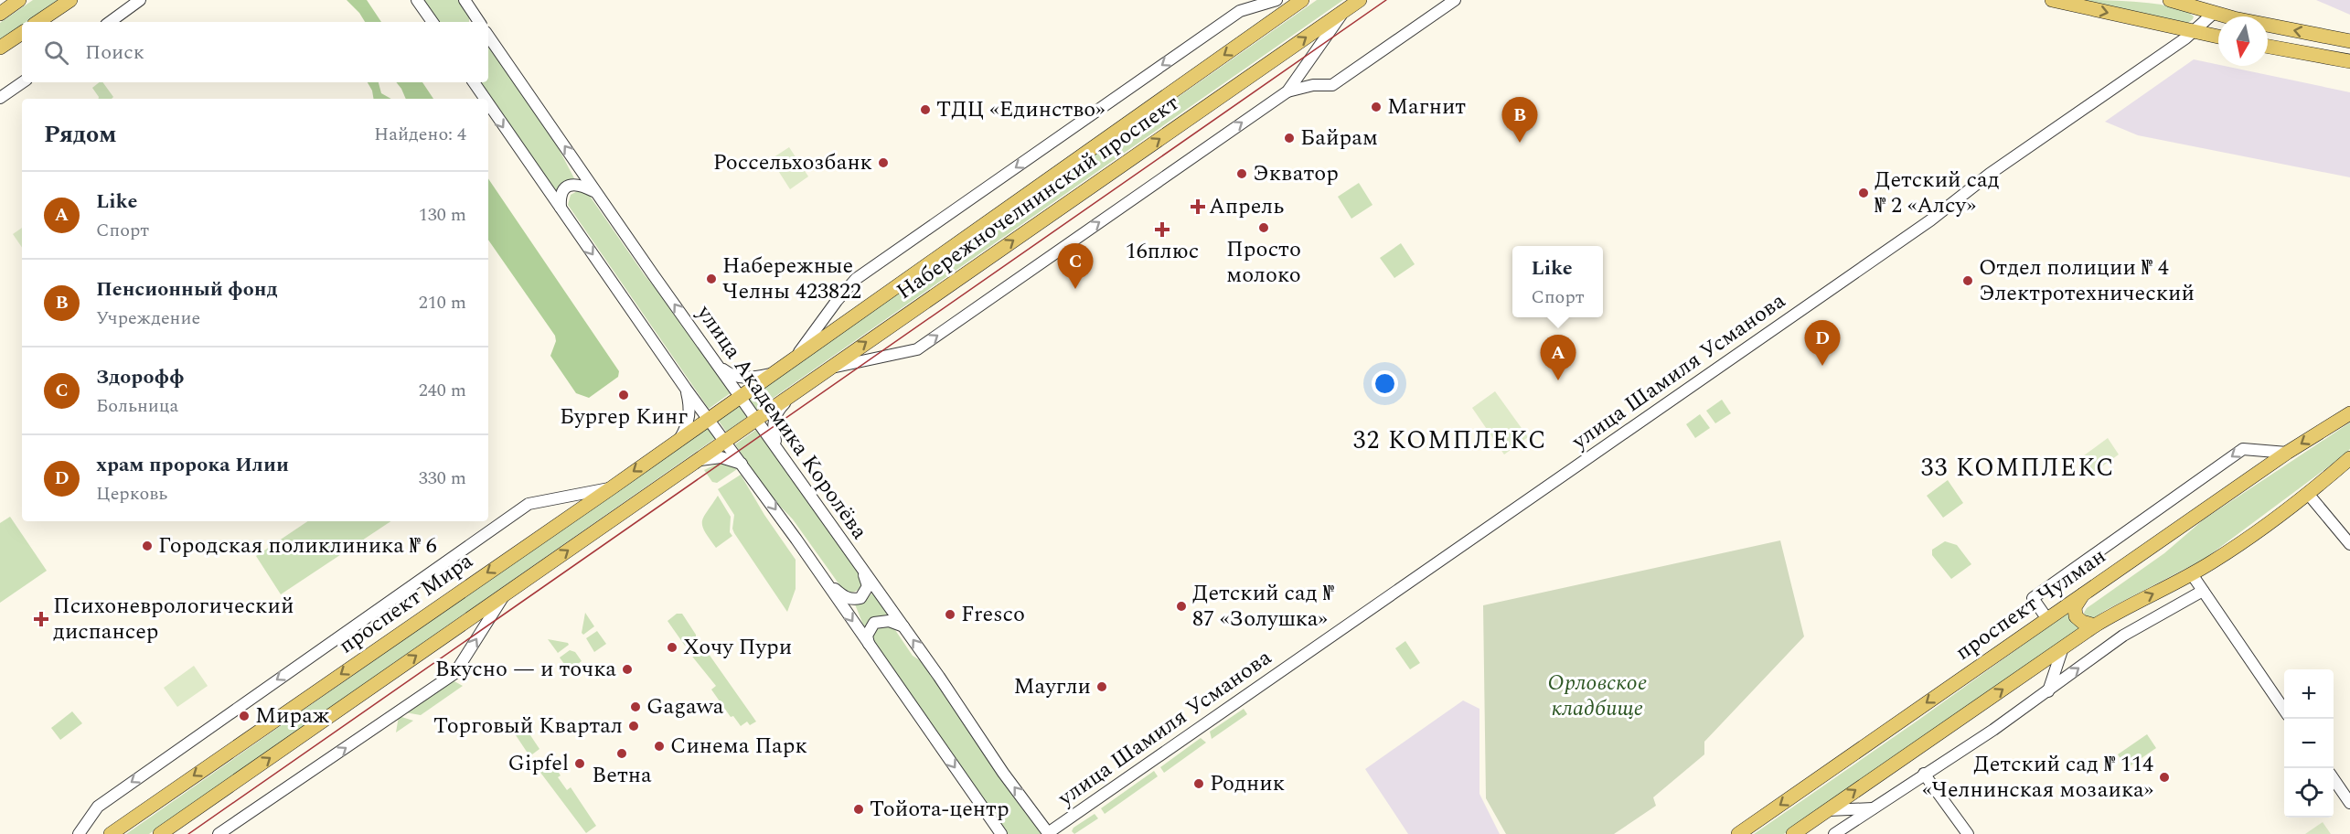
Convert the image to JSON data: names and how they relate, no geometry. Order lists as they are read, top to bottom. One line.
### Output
{"streets":{"main road":["Набережночелнинский проспект","проспект Мира","проспект Чулман"],"street":["улица Шамиля Усманова","улица Академика Королёва"]},"crossings":[["Набережночелнинский проспект","улица Академика Королёва"],["Набережночелнинский проспект","проспект Мира"],["улица Шамиля Усманова","улица Академика Королёва"]],"districts":["32 КОМПЛЕКС","33 КОМПЛЕКС"],"parks":["Орловское кладбище"],"places":{"other":["Магнит","ТДЦ «Единство»","Байрам","Россельхозбанк","Экватор","Детский сад № 2 «Алсу»","Просто молоко","Набережные Челны 423822","Отдел полиции № 4 Электротехнический","Бургер Кинг","Городская поликлиника № 6","Детский сад № 87 «Золушка»","Fresco","Хочу Пури","Вкусно — и точка","Маугли","Gagawa","Мираж","Торговый Квартал","Синема Парк","Ветна","Gipfel","Детский сад № 114 «Челнинская мозаика»","Родник","Тойота-центр"],"health":["Апрель","16плюс","Психоневрологический диспансер"]},"north":"bottom","page":{"search":"Поиск","pins":["B","C","D","A"],"heading":["Рядом","Найдено: 4"],"list":[{"mark":"A","name":"Like","note":"Спорт","value":"130 m"},{"mark":"B","name":"Пенсионный фонд","note":"Учреждение","value":"210 m"},{"mark":"C","name":"Здорофф","note":"Больница","value":"240 m"},{"mark":"D","name":"храм пророка Илии","note":"Церковь","value":"330 m"}],"popup":["Like","Спорт"],"map_buttons":["+","−"]}}
